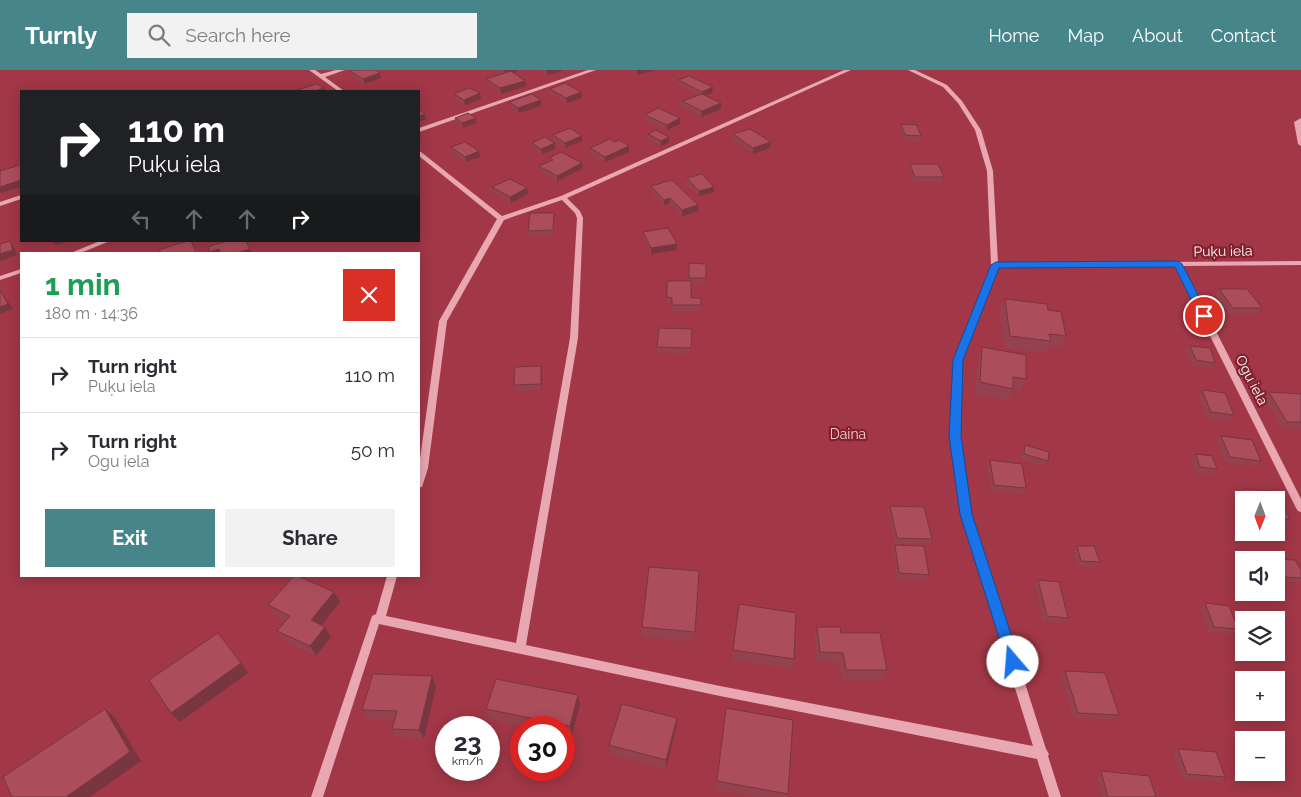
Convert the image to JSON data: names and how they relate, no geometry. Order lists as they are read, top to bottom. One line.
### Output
{"streets":{"street":["Puķu iela","Ogu iela"]},"crossings":[["Puķu iela","Ogu iela"]],"parks":["Daina"],"north":"bottom","page":{"header":"Turnly","search":"Search here","nav":["Home","Map","About","Contact"],"turn":["110 m","Puķu iela"],"heading":["1 min","180 m · 14:36"],"list":[{"name":"Turn right","note":"Puķu iela","value":"110 m"},{"name":"Turn right","note":"Ogu iela","value":"50 m"}],"map_buttons":["+","−"],"buttons":["Exit","Share"],"speed":"23 km/h","limit":"30"}}
